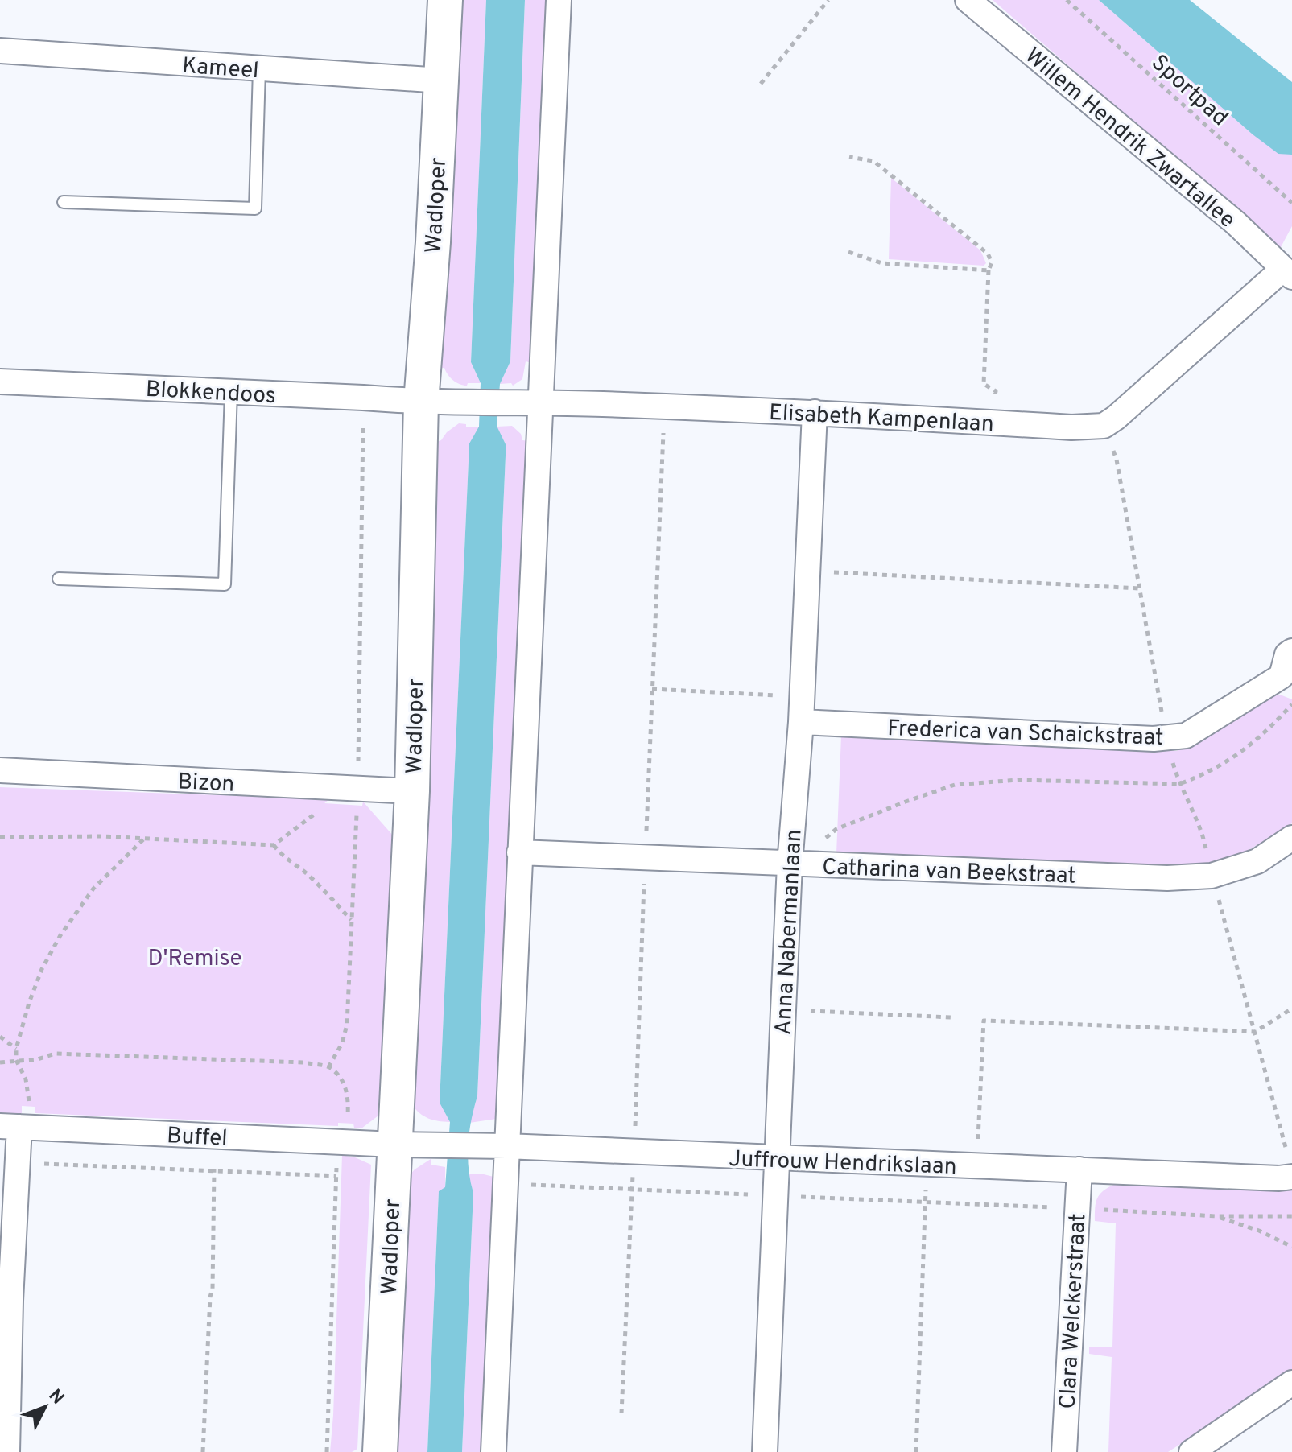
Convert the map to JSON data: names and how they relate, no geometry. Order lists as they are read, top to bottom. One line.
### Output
{"streets":{"street":["Kameel","Willem Hendrik Zwartallee","Wadloper","Blokkendoos","Elisabeth Kampenlaan","Frederica van Schaickstraat","Bizon","Catharina van Beekstraat","Anna Nabermanlaan","Buffel","Juffrouw Hendrikslaan","Clara Welckerstraat"],"path":["Sportpad"]},"crossings":[["Kameel","Wadloper"],["Wadloper","Blokkendoos"],["Wadloper","Elisabeth Kampenlaan"],["Wadloper","Bizon"],["Wadloper","Buffel"],["Wadloper","Juffrouw Hendrikslaan"],["Blokkendoos","Elisabeth Kampenlaan"],["Elisabeth Kampenlaan","Anna Nabermanlaan"],["Frederica van Schaickstraat","Anna Nabermanlaan"],["Catharina van Beekstraat","Anna Nabermanlaan"],["Anna Nabermanlaan","Juffrouw Hendrikslaan"],["Buffel","Juffrouw Hendrikslaan"],["Juffrouw Hendrikslaan","Clara Welckerstraat"]],"parks":["D'Remise"],"north":"top right"}
